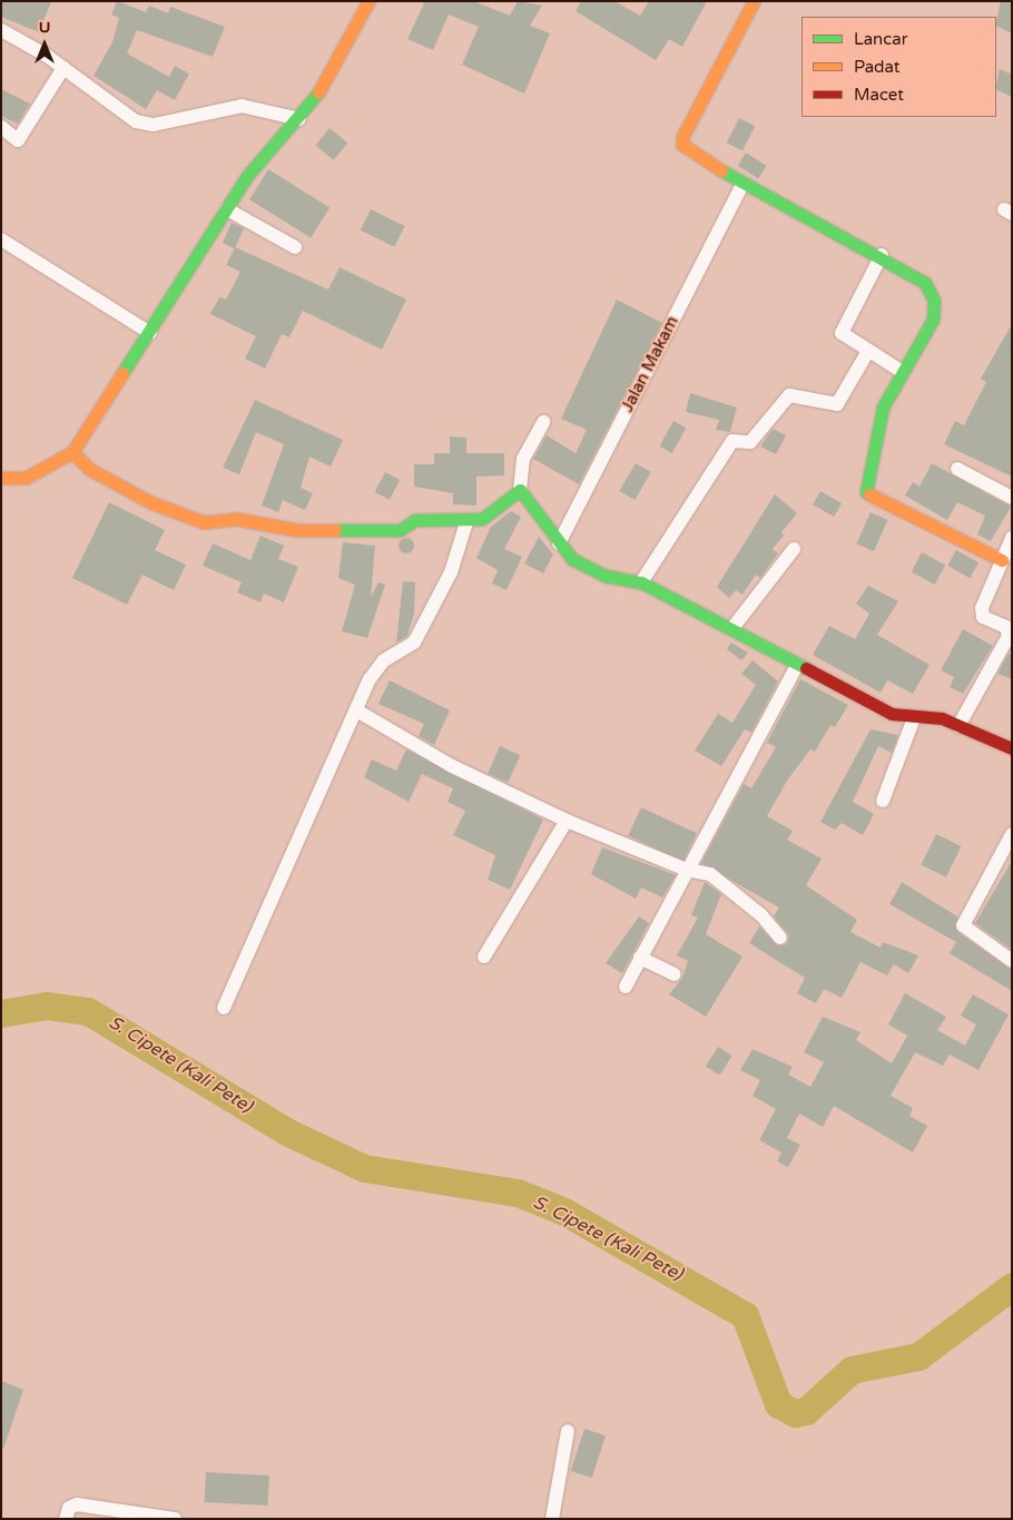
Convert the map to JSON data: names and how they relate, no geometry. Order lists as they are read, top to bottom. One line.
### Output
{"streets":{"street":["Jalan Makam"]},"water":["S. Cipete (Kali Pete)"],"legend":["Lancar","Padat","Macet"],"north":"top"}
